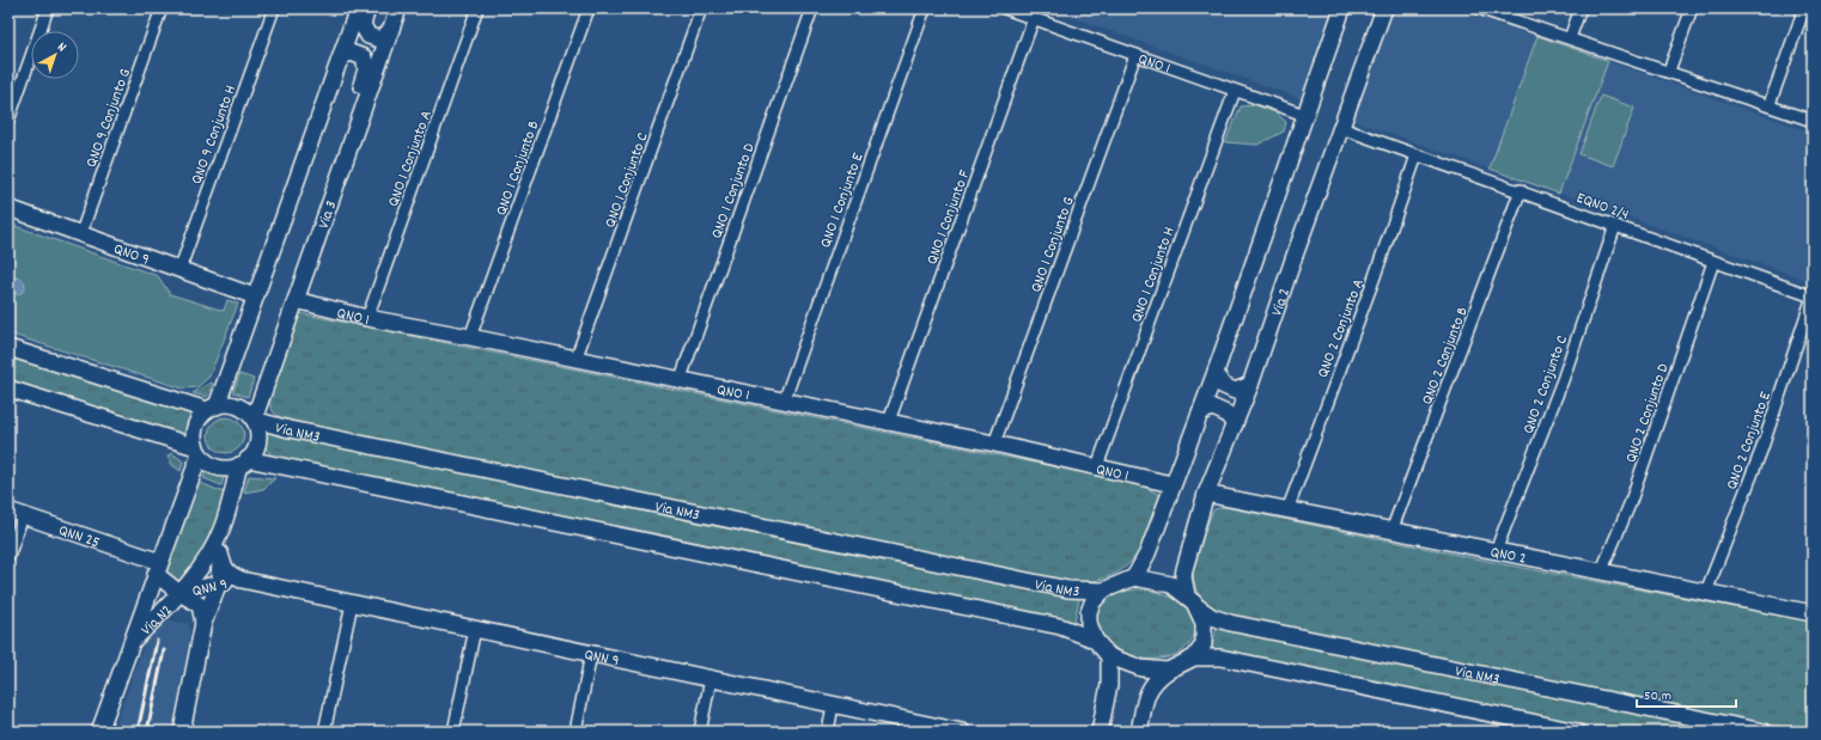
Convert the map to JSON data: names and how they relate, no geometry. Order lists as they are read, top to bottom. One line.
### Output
{"streets":{"main road":["QNO 1","Via 3","QNO 9","Via 2","Via NM3","QNN 25","QNO 2","QNN 9","Via N2"],"street":["QNO 9 Conjunto G","QNO 9 Conjunto H","QNO 1 Conjunto A","QNO 1 Conjunto B","QNO 1 Conjunto C","QNO 1 Conjunto D","QNO 1 Conjunto E","EQNO 2/4","QNO 1 Conjunto F","QNO 1 Conjunto G","QNO 1 Conjunto H","QNO 2 Conjunto A","QNO 2 Conjunto B","QNO 2 Conjunto C","QNO 2 Conjunto D","QNO 2 Conjunto E"]},"crossings":[["QNO 1","QNO 1 Conjunto A"],["QNO 1","QNO 1 Conjunto B"],["QNO 1","QNO 1 Conjunto C"],["QNO 1","QNO 1 Conjunto D"],["QNO 1","QNO 1 Conjunto E"],["QNO 1","Via 3"],["QNO 1","QNO 1 Conjunto F"],["QNO 1","QNO 1 Conjunto G"],["QNO 1","QNO 1 Conjunto H"],["QNO 9 Conjunto G","QNO 9"],["QNO 9 Conjunto H","QNO 9"],["EQNO 2/4","Via 2"],["EQNO 2/4","QNO 2 Conjunto A"],["EQNO 2/4","QNO 2 Conjunto B"],["EQNO 2/4","QNO 2 Conjunto C"],["EQNO 2/4","QNO 2 Conjunto D"],["EQNO 2/4","QNO 2 Conjunto E"],["Via 3","Via NM3"],["Via 3","Via N2"],["Via 2","Via NM3"],["Via 2","QNO 2"],["QNO 2 Conjunto A","QNO 2"],["QNO 2 Conjunto B","QNO 2"],["QNO 2 Conjunto C","QNO 2"],["QNO 2 Conjunto D","QNO 2"],["Via NM3","Via N2"],["QNO 2 Conjunto E","QNO 2"],["QNN 25","QNN 9"],["QNN 25","Via N2"],["QNN 9","Via N2"]],"scale_bar":"50 m","north":"top right"}
